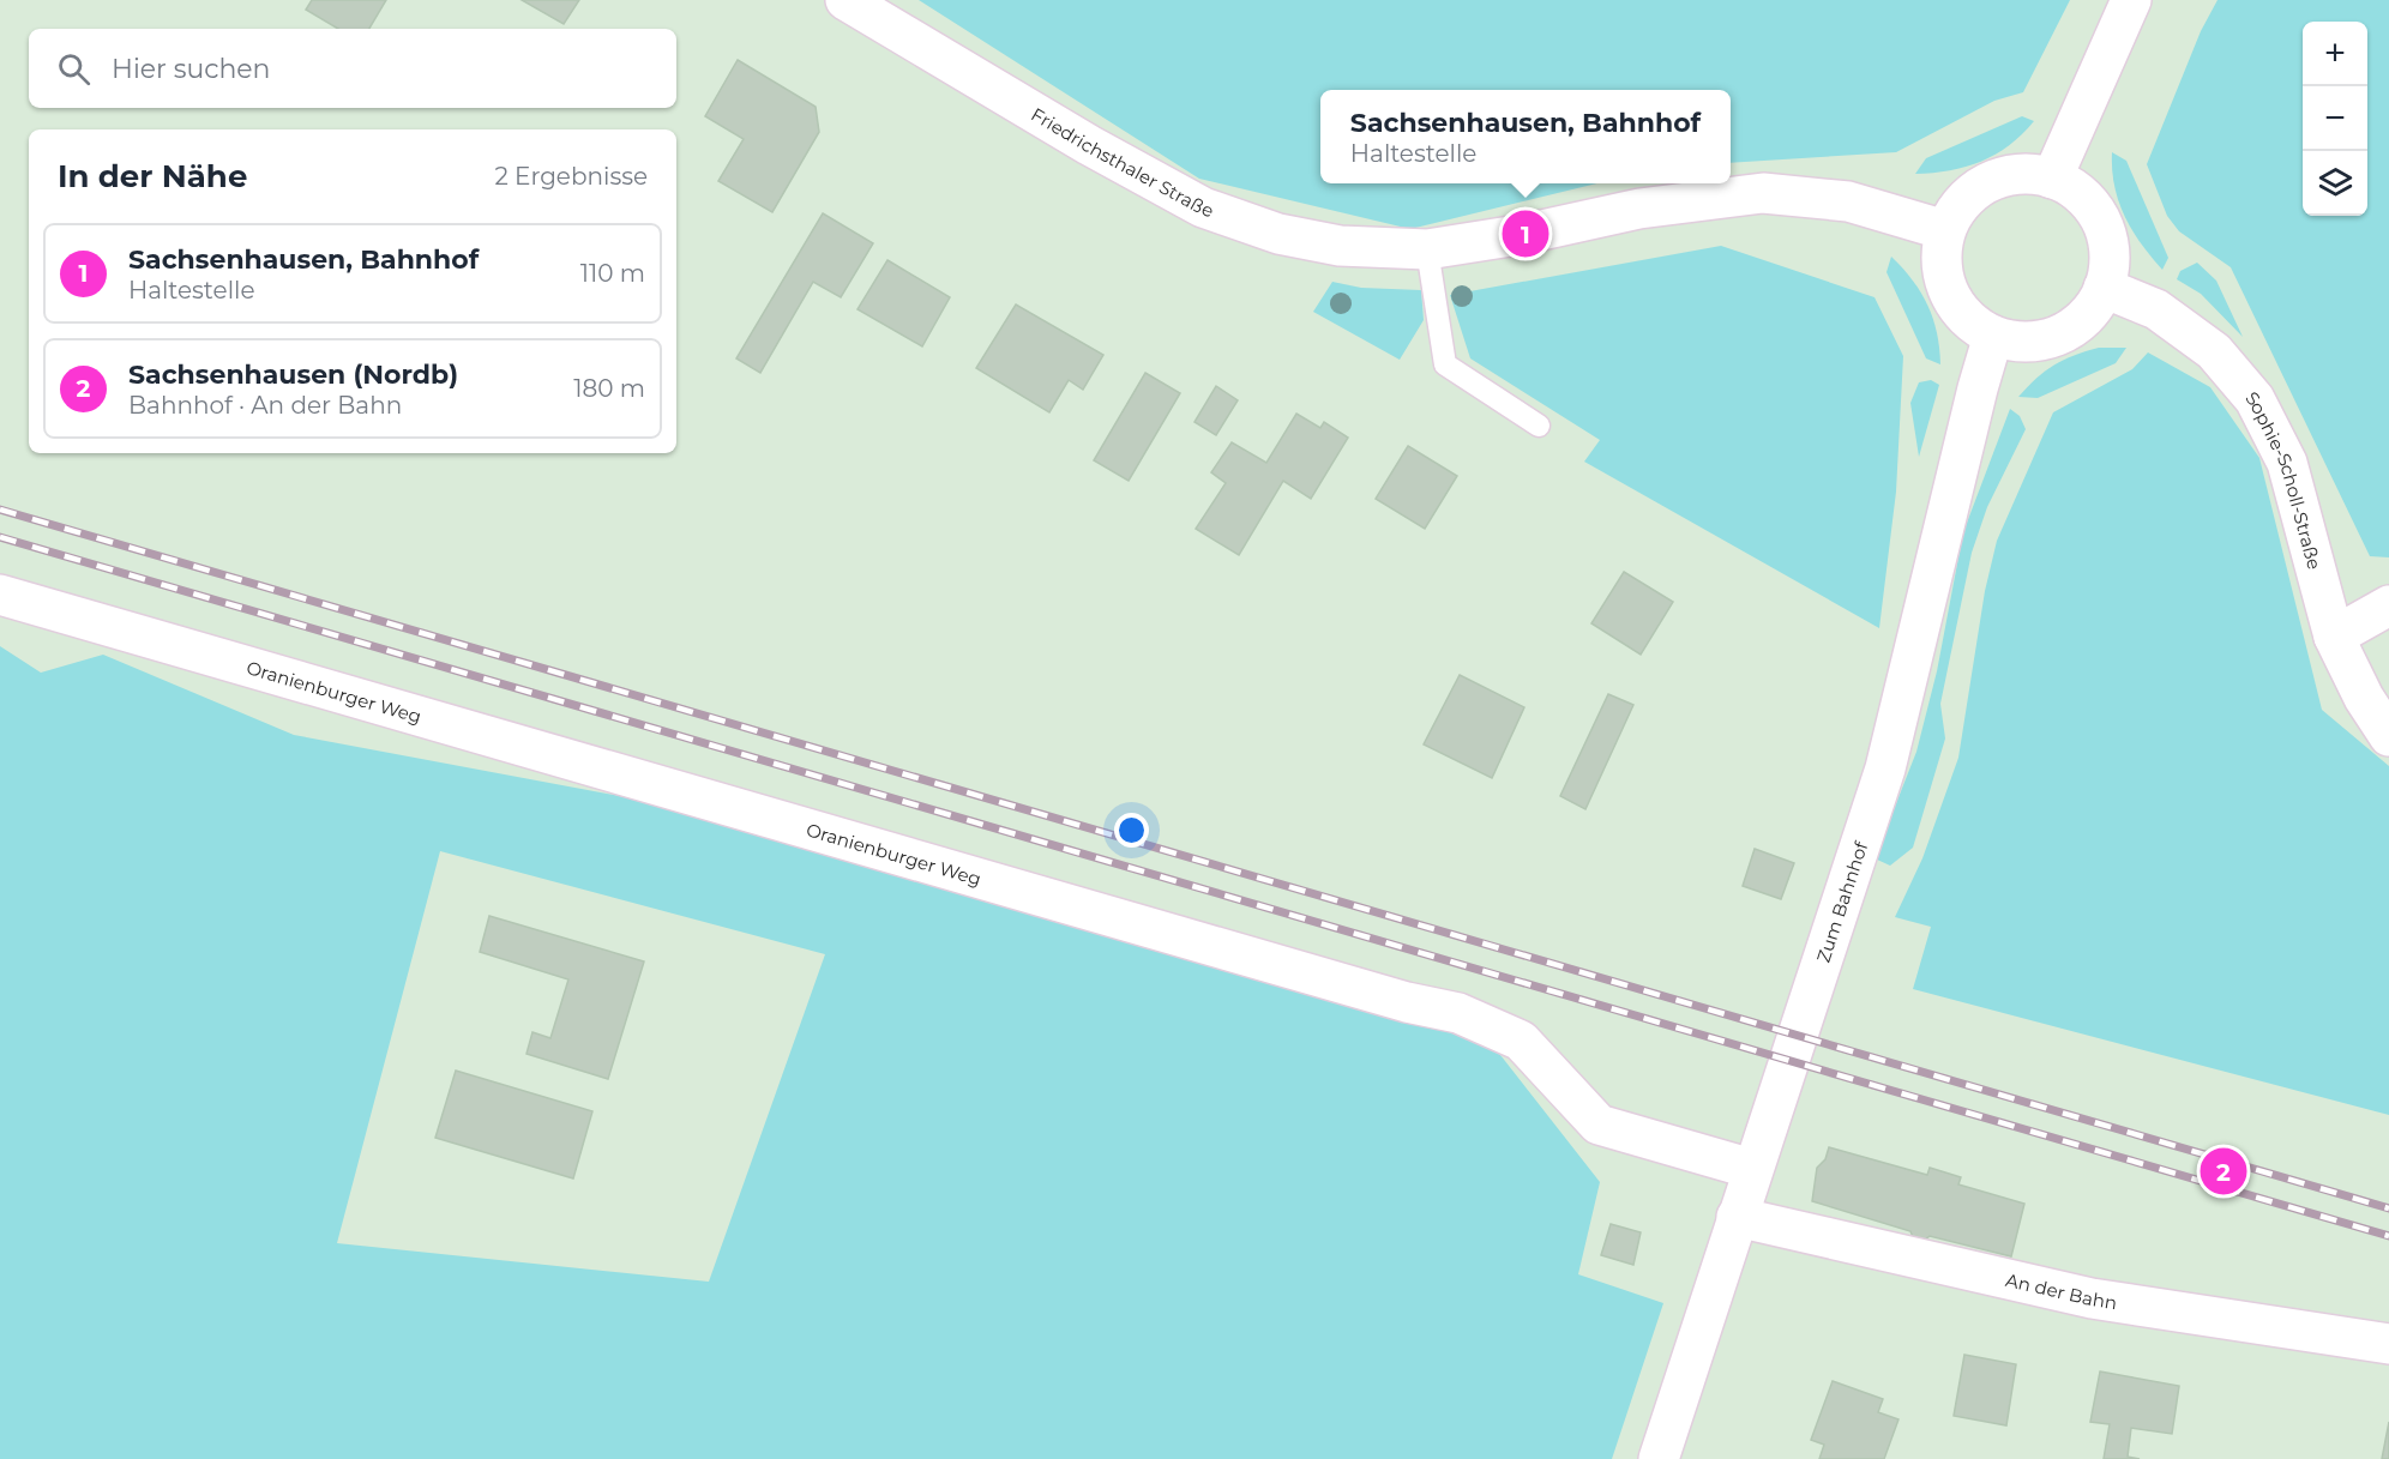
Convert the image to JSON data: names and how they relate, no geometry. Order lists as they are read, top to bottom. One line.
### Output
{"streets":{"street":["Friedrichsthaler Straße","Sophie-Scholl-Straße","Oranienburger Weg","Zum Bahnhof","An der Bahn"]},"crossings":[["Friedrichsthaler Straße","Sophie-Scholl-Straße"],["Friedrichsthaler Straße","Zum Bahnhof"],["Sophie-Scholl-Straße","Zum Bahnhof"],["Oranienburger Weg","Zum Bahnhof"],["Zum Bahnhof","An der Bahn"]],"page":{"map_buttons":["+","−"],"search":"Hier suchen","popup":["Sachsenhausen, Bahnhof","Haltestelle"],"heading":["In der Nähe","2 Ergebnisse"],"pins":["1","2"],"list":[{"mark":"1","name":"Sachsenhausen, Bahnhof","note":"Haltestelle","value":"110 m"},{"mark":"2","name":"Sachsenhausen (Nordb)","note":"Bahnhof · An der Bahn","value":"180 m"}]}}
